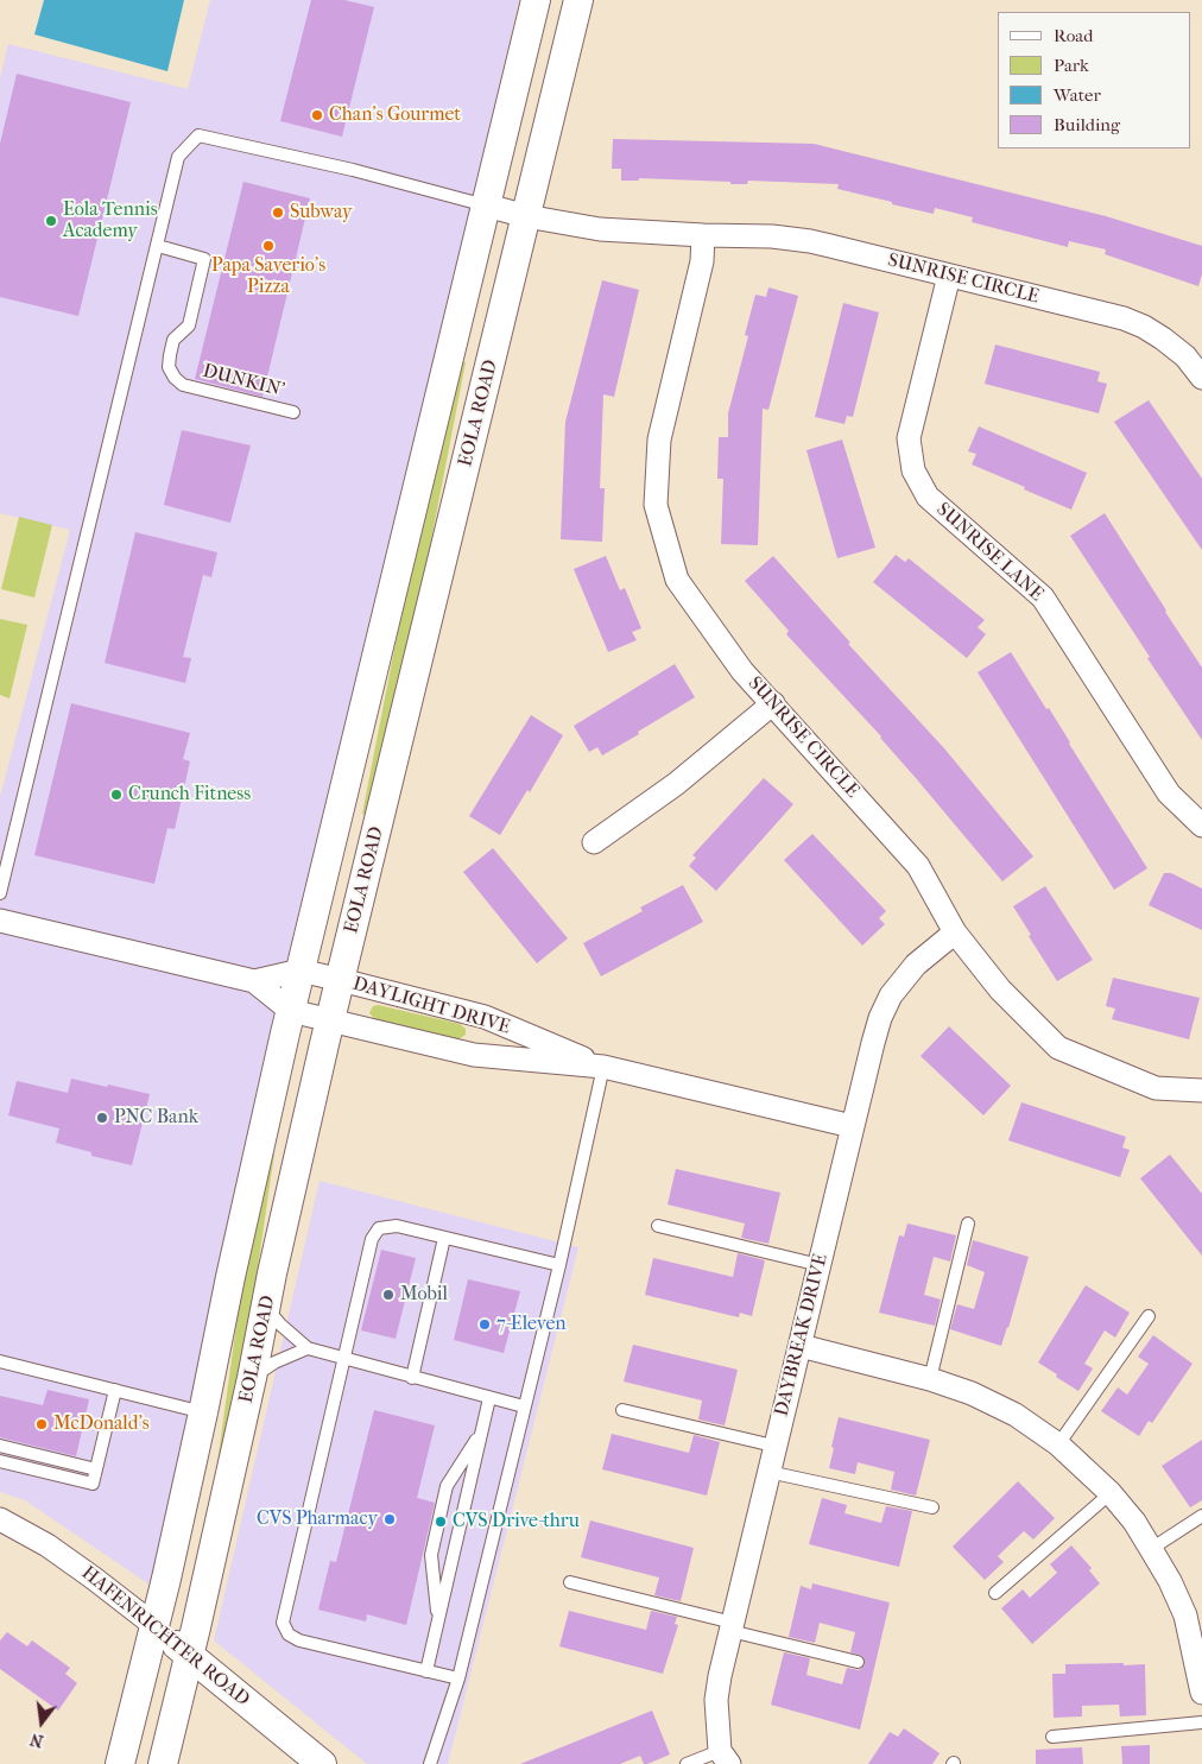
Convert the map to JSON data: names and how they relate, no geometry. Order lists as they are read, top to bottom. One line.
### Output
{"streets":{"street":["SUNRISE CIRCLE","EOLA ROAD","SUNRISE LANE","DAYLIGHT DRIVE","DAYBREAK DRIVE","HAFENRICHTER ROAD"],"lane":["DUNKIN'"]},"crossings":[["SUNRISE CIRCLE","EOLA ROAD"],["SUNRISE CIRCLE","SUNRISE LANE"],["SUNRISE CIRCLE","DAYBREAK DRIVE"],["EOLA ROAD","DAYLIGHT DRIVE"],["EOLA ROAD","HAFENRICHTER ROAD"],["DAYLIGHT DRIVE","DAYBREAK DRIVE"]],"places":["Chan's Gourmet","Subway","Eola Tennis Academy","Papa Saverio's Pizza","Crunch Fitness","PNC Bank","Mobil","7-Eleven","McDonald's","CVS Pharmacy","CVS Drive-thru"],"legend":["Road","Park","Water","Building"],"north":"bottom"}
